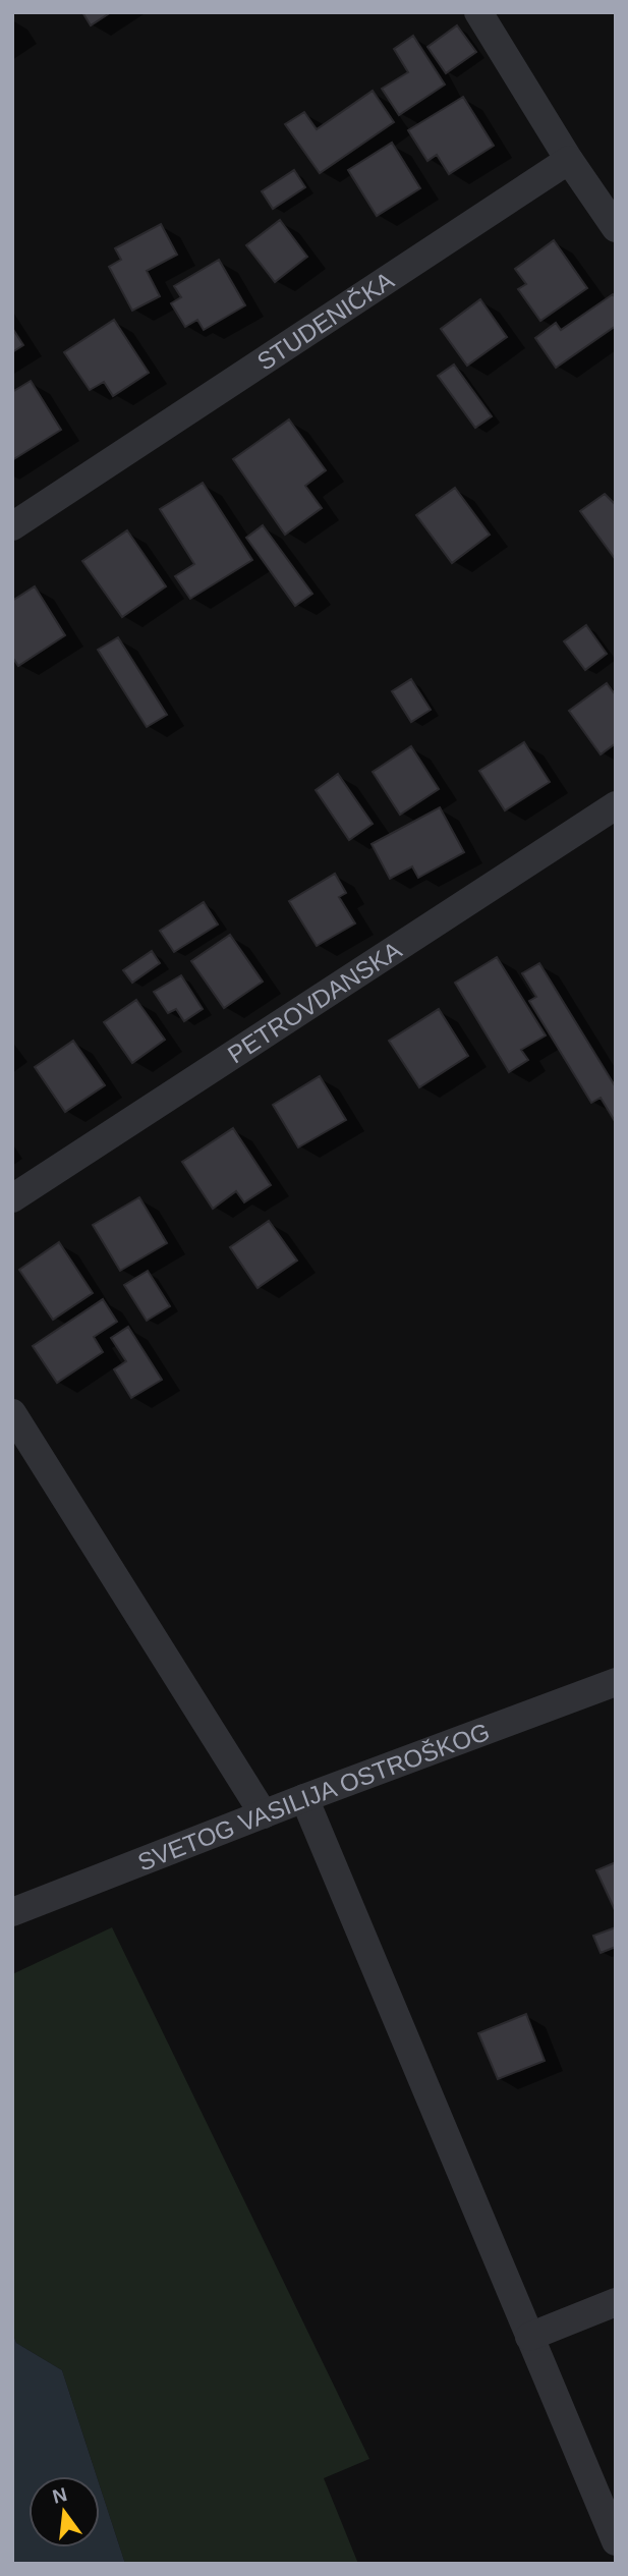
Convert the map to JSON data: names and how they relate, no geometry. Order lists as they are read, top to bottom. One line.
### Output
{"streets":{"street":["STUDENIČKA","PETROVDANSKA","SVETOG VASILIJA OSTROŠKOG"]},"north":"top"}
